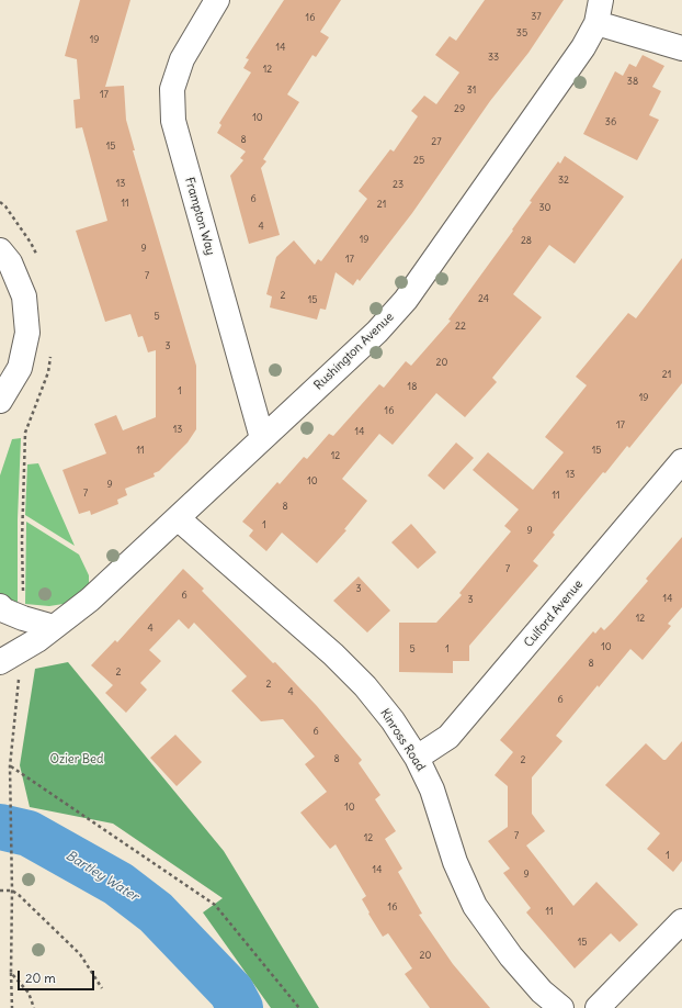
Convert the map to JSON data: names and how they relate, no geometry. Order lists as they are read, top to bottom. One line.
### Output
{"streets":{"street":["Frampton Way","Rushington Avenue","Culford Avenue","Kinross Road"]},"crossings":[["Frampton Way","Rushington Avenue"],["Rushington Avenue","Kinross Road"],["Culford Avenue","Kinross Road"]],"water":["Bartley Water"],"parks":["Ozier Bed"],"house_numbers":["37","16","35","19","14","33","12","38","31","17","29","10","36","8","27","15","25","32","13","23","6","11","21","30","4","19","28","9","17","7","2","24","15","5","22","3","20","21","18","1","19","16","17","13","14","11","15","12","13","10","9","7","11","8","1","9","7","3","6","14","3","12","4","10","5","1","8","2","2","4","6","6","8","2","10","7","12","1","14","9","16","11","15","20"],"scale_bar":"20 m"}
